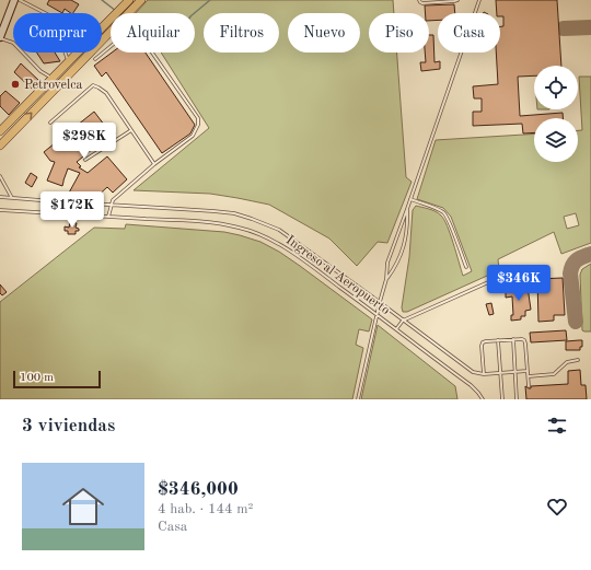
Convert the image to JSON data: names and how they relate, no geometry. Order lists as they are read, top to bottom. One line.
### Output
{"streets":{"lane":["Ingreso al Aeropuerto"]},"places":["Petrovelca"],"scale_bar":"100 m","page":{"chip":["Comprar","Alquilar","Filtros","Nuevo","Piso","Casa"],"price":["$298K","$172K","$346K"],"scale":"100 m","heading":"3 viviendas","list":[{"name":"$346,000","note":"4 hab. · 144 m² · Casa"}]}}
